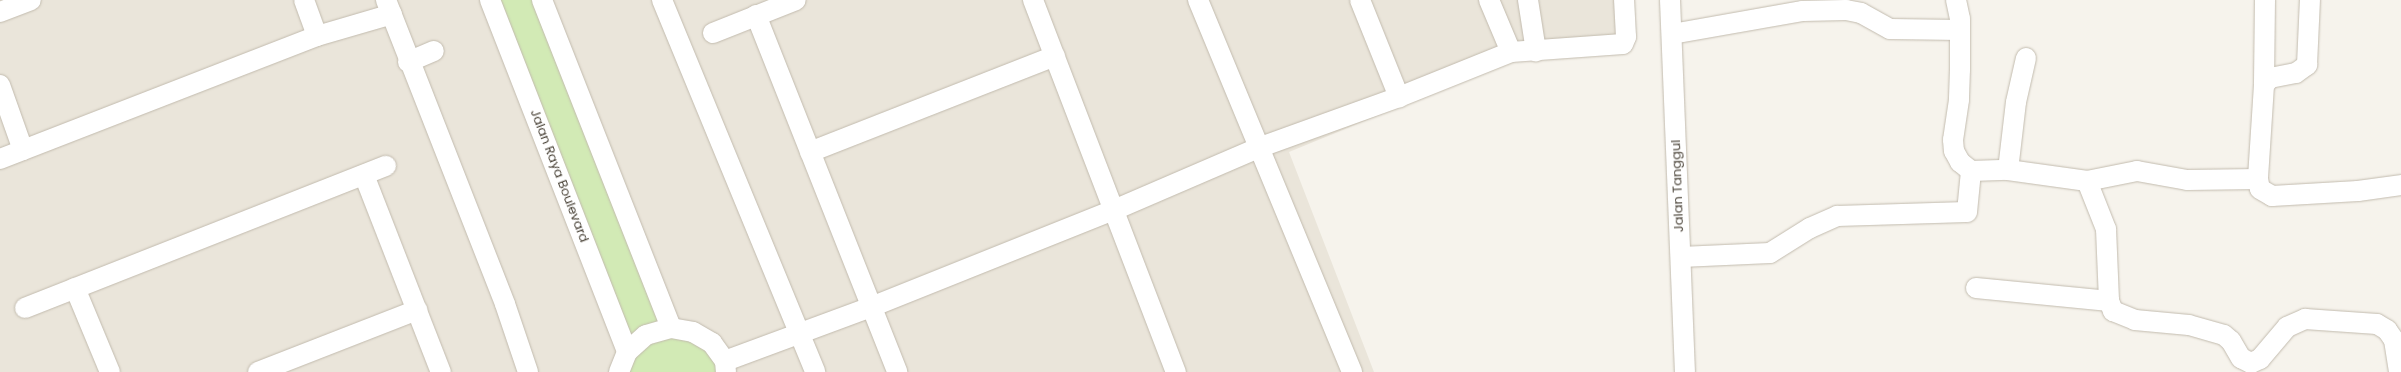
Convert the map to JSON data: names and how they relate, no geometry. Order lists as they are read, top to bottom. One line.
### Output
{"streets":{"street":["Jalan Raya Boulevard","Jalan Tanggul"]}}
